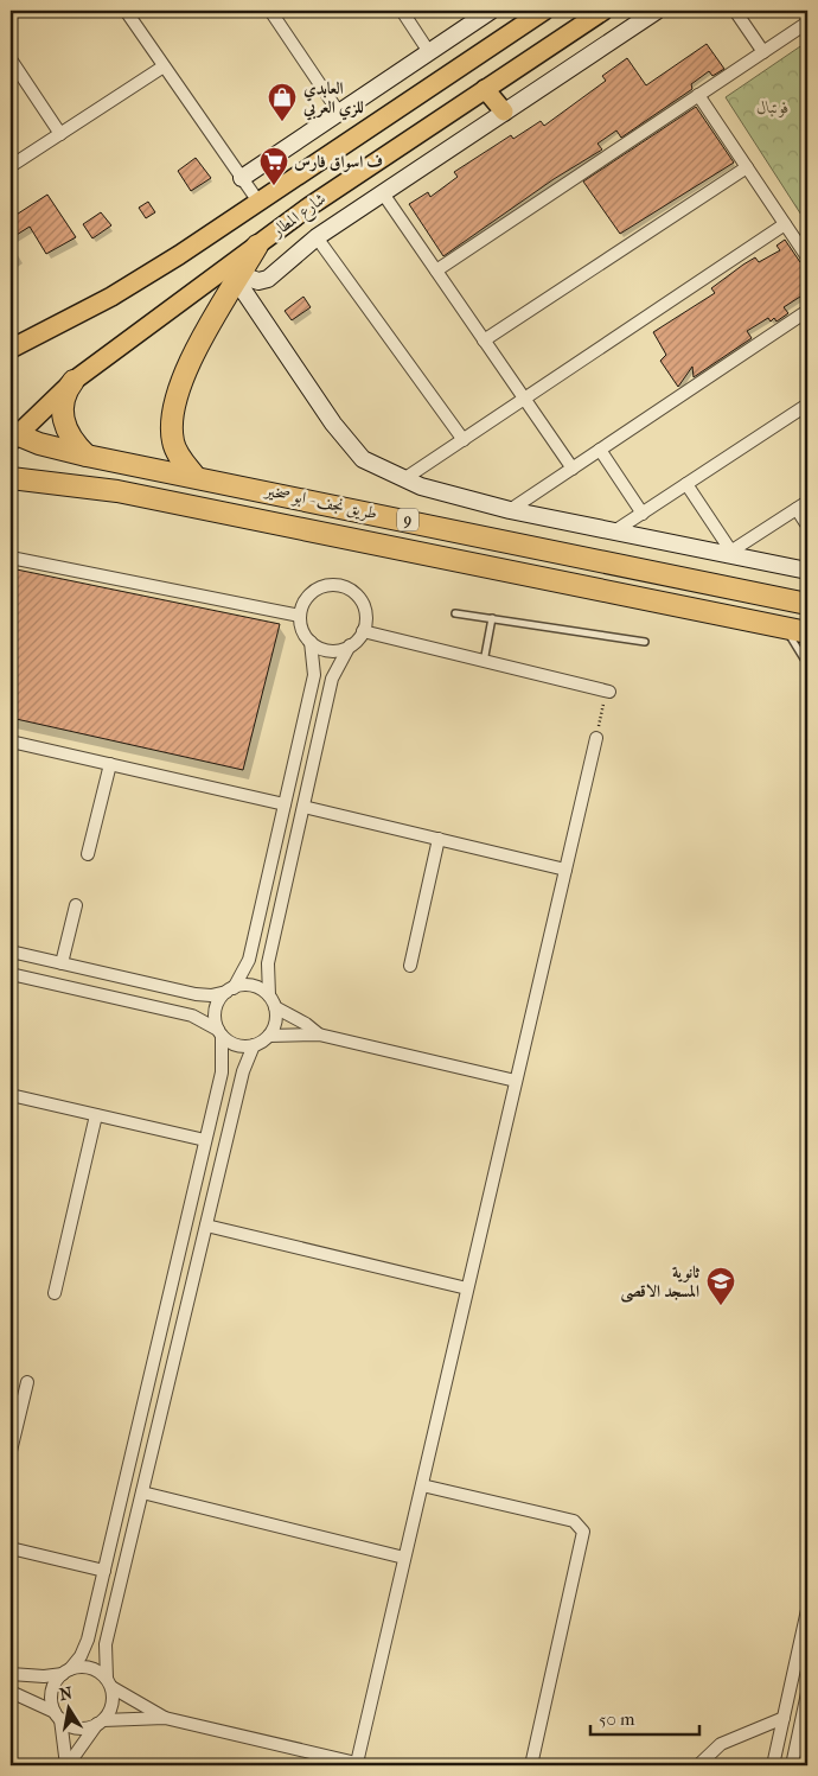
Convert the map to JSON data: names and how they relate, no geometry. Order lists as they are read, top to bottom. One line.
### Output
{"streets":{"highway":["طريق نجف - ابو صخير","9"],"main road":["شارع المطار"]},"crossings":[["شارع المطار","طريق نجف - ابو صخير"]],"parks":["فوتبال"],"places":{"shop":["العابدي للزي العربي"],"supermarket":["ف اسواق فارس"],"school or university":["ثانوية المسجد الاقصى"]},"scale_bar":"50 m","north":"top"}
